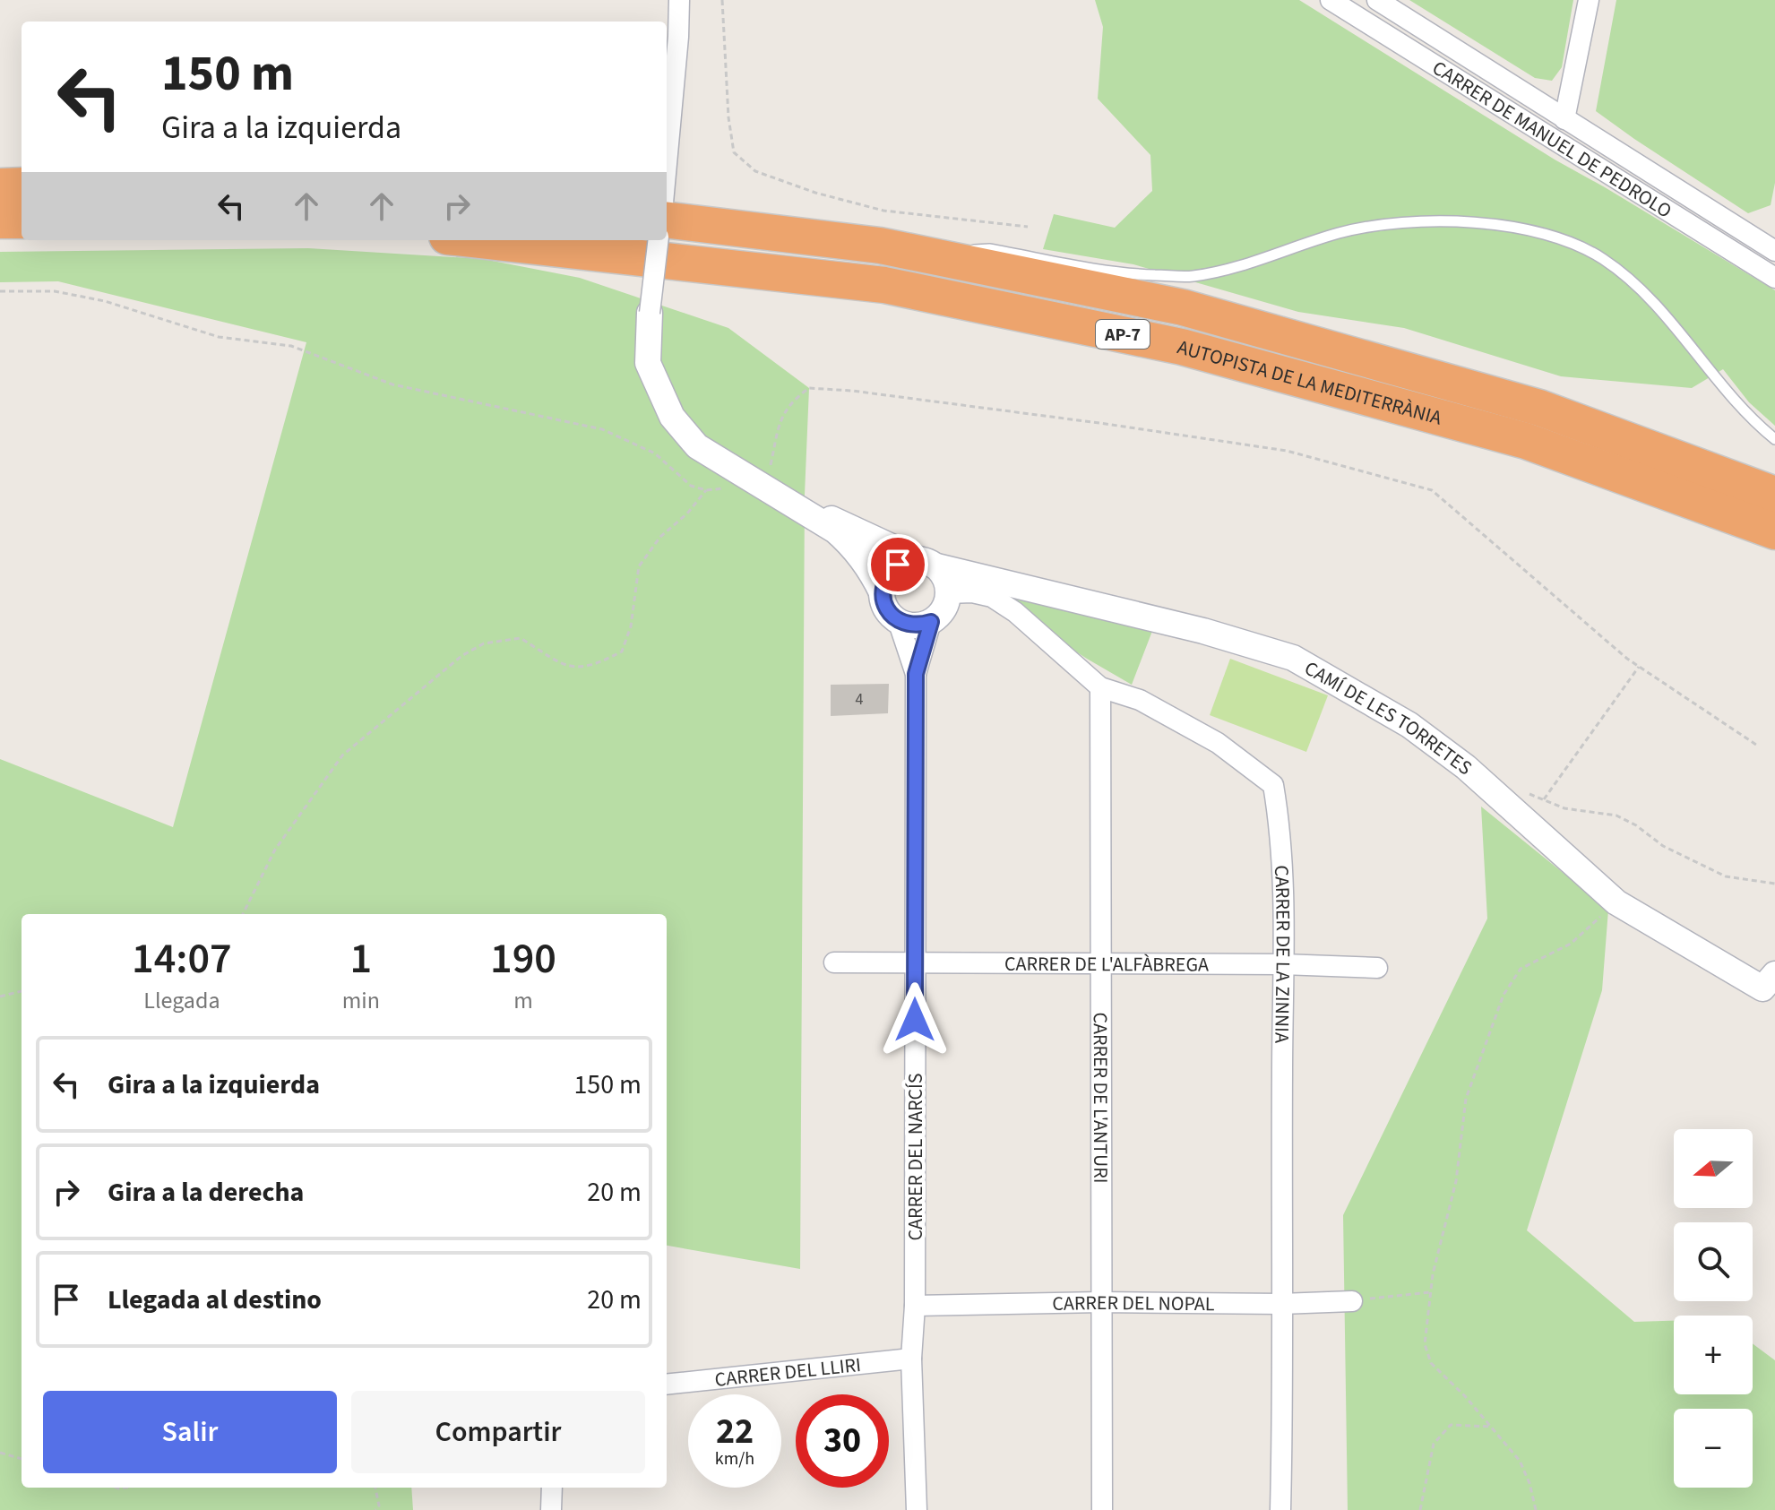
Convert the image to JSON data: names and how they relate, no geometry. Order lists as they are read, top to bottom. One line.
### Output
{"streets":{"highway":["AP-7","AUTOPISTA DE LA MEDITERRÀNIA"],"street":["CARRER DE MANUEL DE PEDROLO","CAMÍ DE LES TORRETES","CARRER DE LA ZINNIA","CARRER DE L'ALFÀBREGA","CARRER DE L'ANTURI","CARRER DEL NARCÍS","CARRER DEL NOPAL","CARRER DEL LLIRI"]},"crossings":[["CAMÍ DE LES TORRETES","CARRER DE LA ZINNIA"],["CAMÍ DE LES TORRETES","CARRER DEL NARCÍS"],["CARRER DE LA ZINNIA","CARRER DE L'ALFÀBREGA"],["CARRER DE LA ZINNIA","CARRER DE L'ANTURI"],["CARRER DE LA ZINNIA","CARRER DEL NARCÍS"],["CARRER DE LA ZINNIA","CARRER DEL NOPAL"],["CARRER DE L'ALFÀBREGA","CARRER DE L'ANTURI"],["CARRER DE L'ALFÀBREGA","CARRER DEL NARCÍS"],["CARRER DE L'ANTURI","CARRER DEL NOPAL"],["CARRER DEL NARCÍS","CARRER DEL NOPAL"],["CARRER DEL NARCÍS","CARRER DEL LLIRI"]],"house_numbers":["4"],"north":"left","page":{"turn":["150 m","Gira a la izquierda"],"eta":["14:07","Llegada","1","min","190","m"],"list":[{"name":"Gira a la izquierda","value":"150 m"},{"name":"Gira a la derecha","value":"20 m"},{"name":"Llegada al destino","value":"20 m"}],"map_buttons":["+","−"],"buttons":["Salir","Compartir"],"speed":"22 km/h","limit":"30"}}
